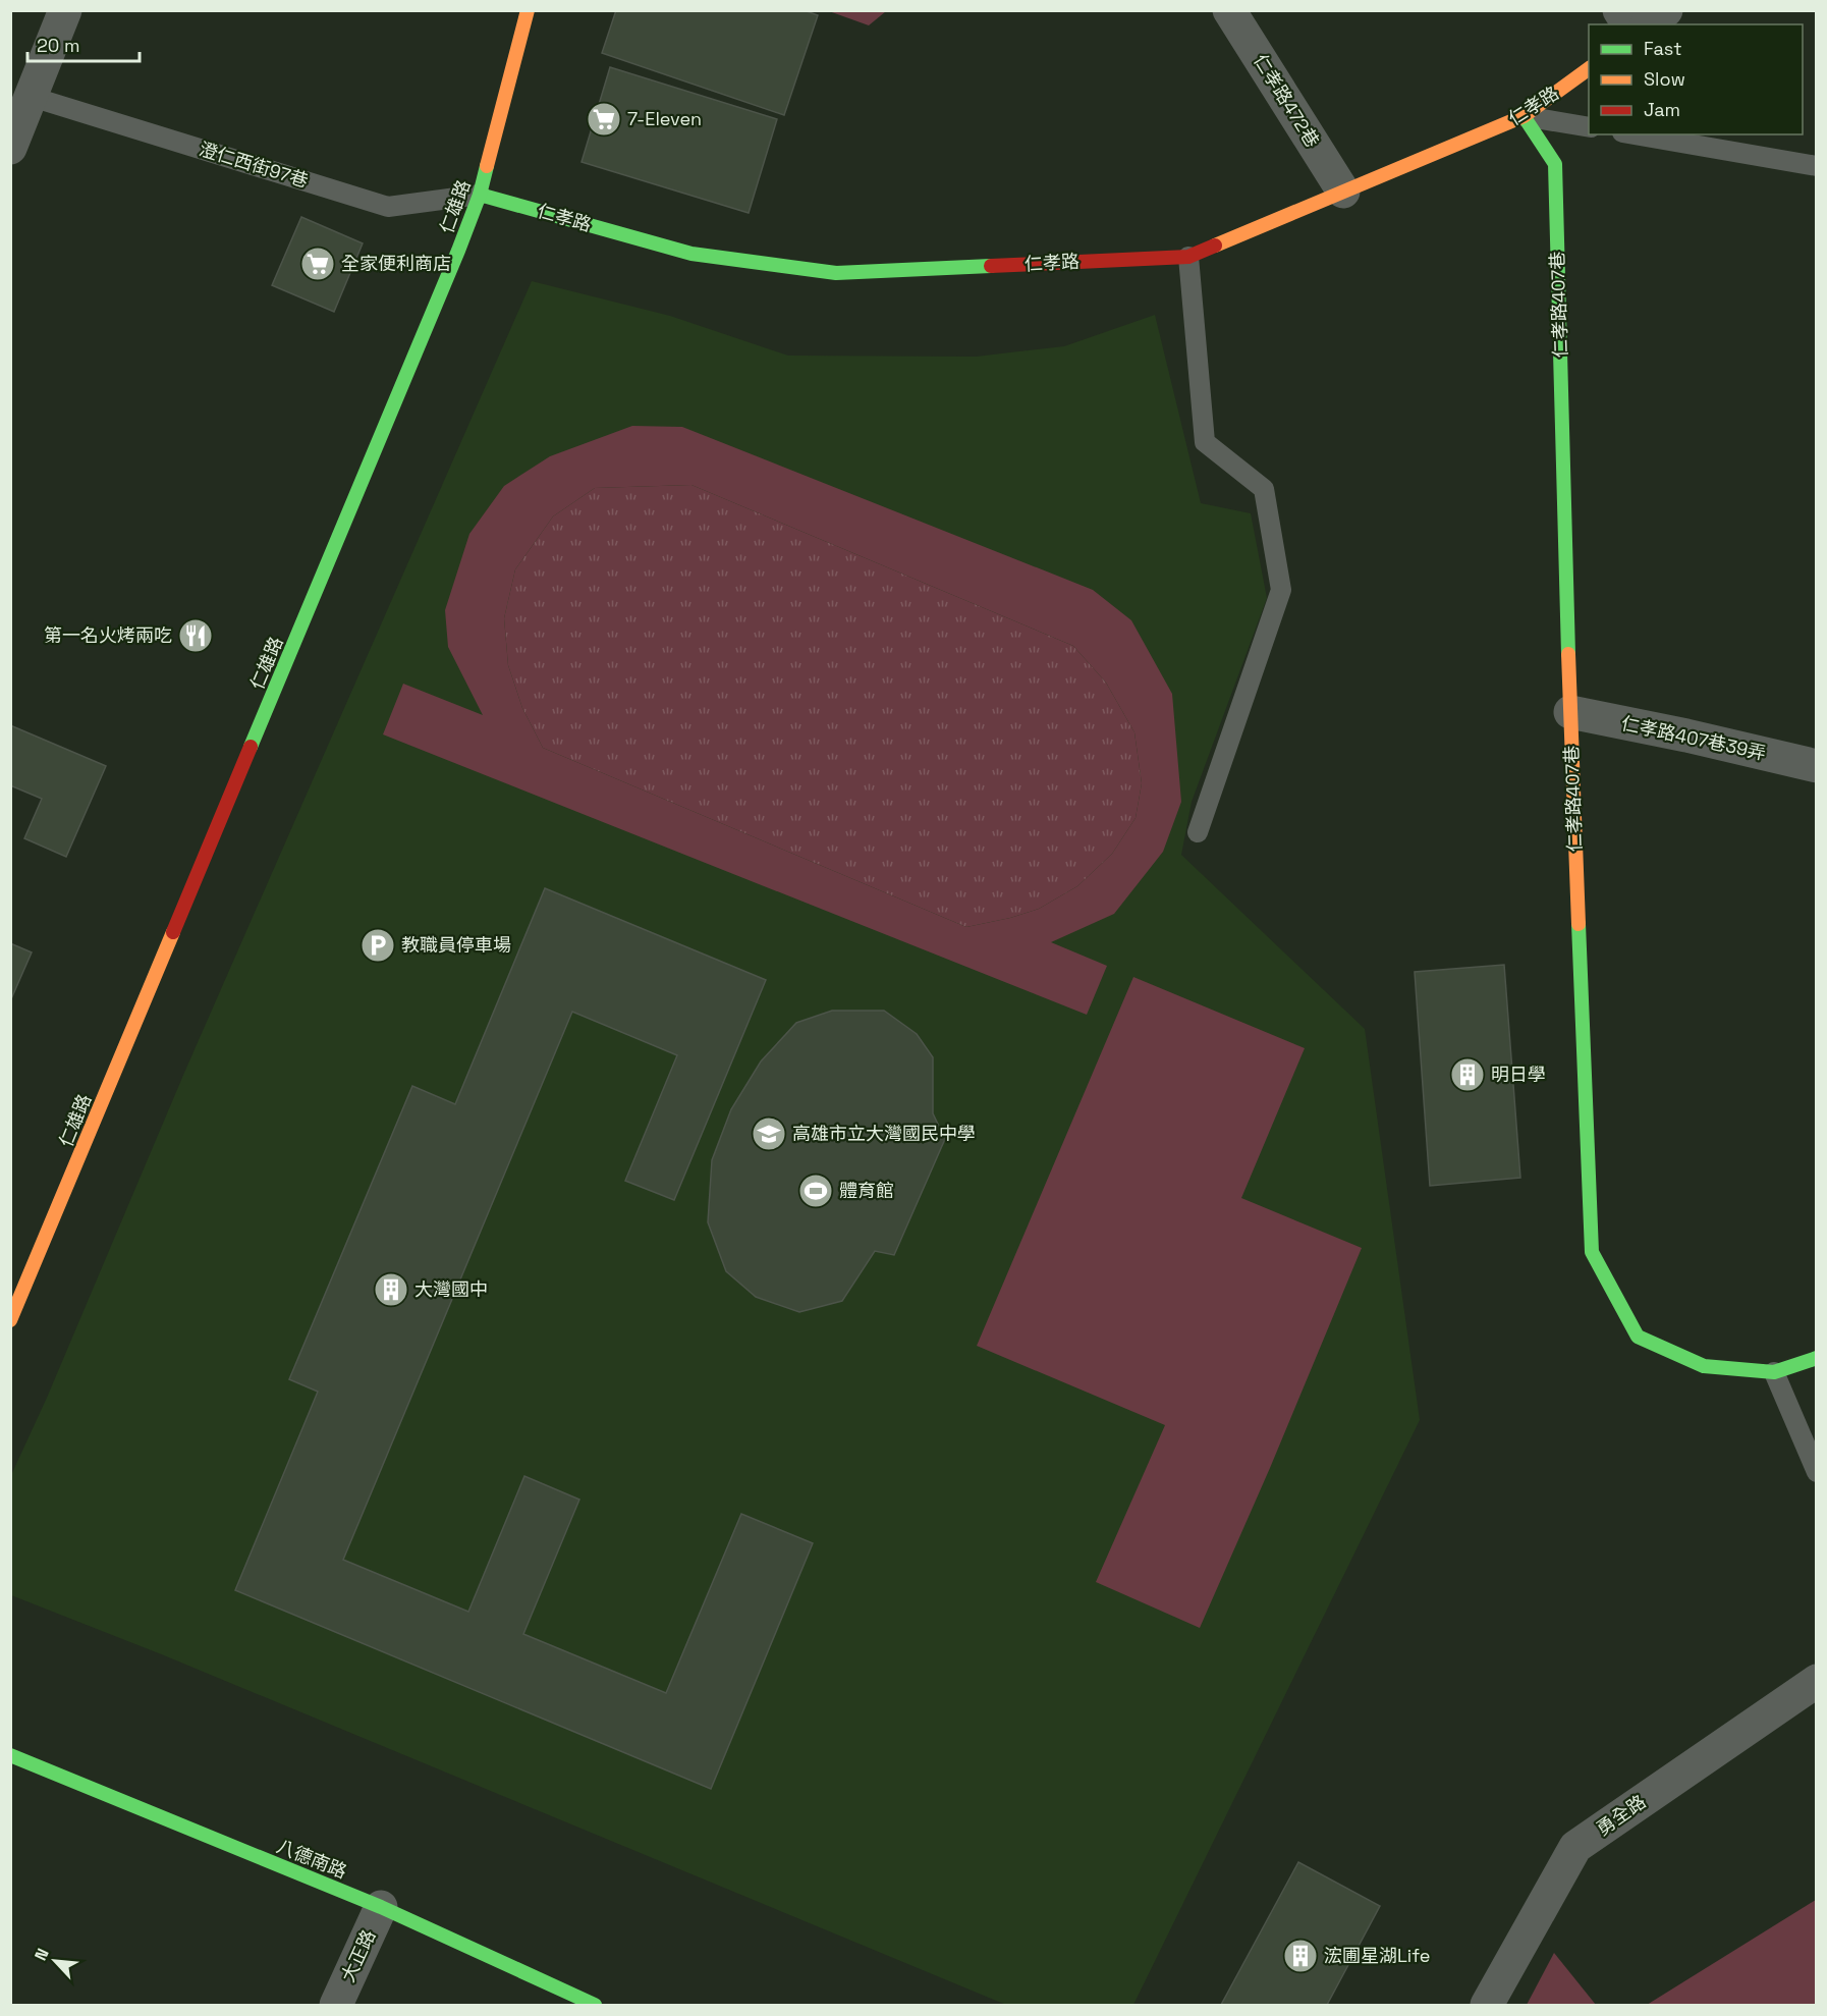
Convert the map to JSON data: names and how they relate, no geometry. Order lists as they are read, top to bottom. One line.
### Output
{"streets":{"street":["仁孝路472巷","仁孝路","仁雄路","仁孝路407巷","仁孝路407巷39弄","勇全路","八德南路","大正路"],"lane":["澄仁西街97巷"]},"crossings":[["仁孝路472巷","仁孝路"],["仁孝路","澄仁西街97巷"],["仁孝路","仁雄路"],["仁孝路","仁孝路407巷"],["澄仁西街97巷","仁雄路"],["仁孝路407巷","仁孝路407巷39弄"],["八德南路","大正路"]],"places":{"supermarket":["7-Eleven","全家便利商店"],"restaurant":["第一名火烤兩吃"],"parking":["教職員停車場"],"building":["明日學","大灣國中","浤圃星湖Life"],"school or university":["高雄市立大灣國民中學"],"sports":["體育館"]},"legend":["Fast","Slow","Jam"],"scale_bar":"20 m","north":"top left"}
